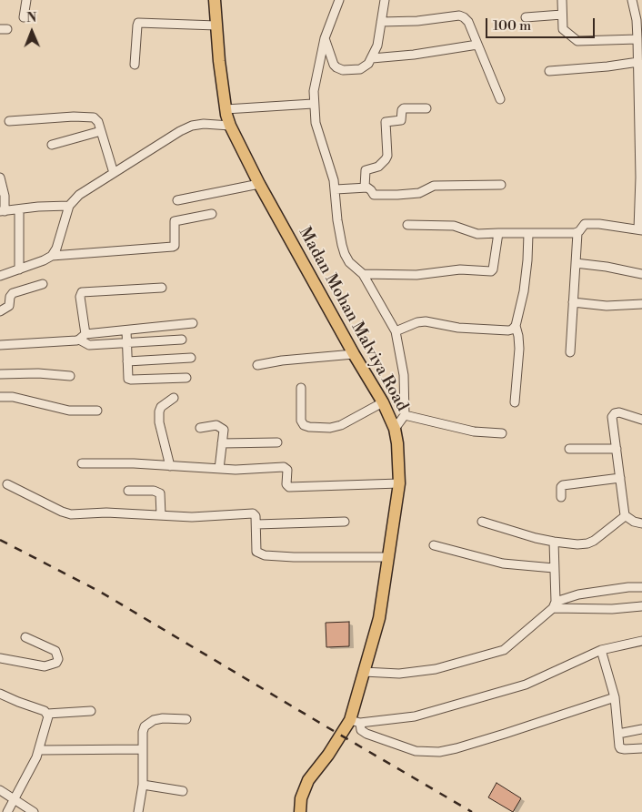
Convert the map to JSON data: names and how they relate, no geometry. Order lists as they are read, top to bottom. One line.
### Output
{"streets":{"highway":["Madan Mohan Malviya Road"]},"scale_bar":"100 m","north":"top"}
